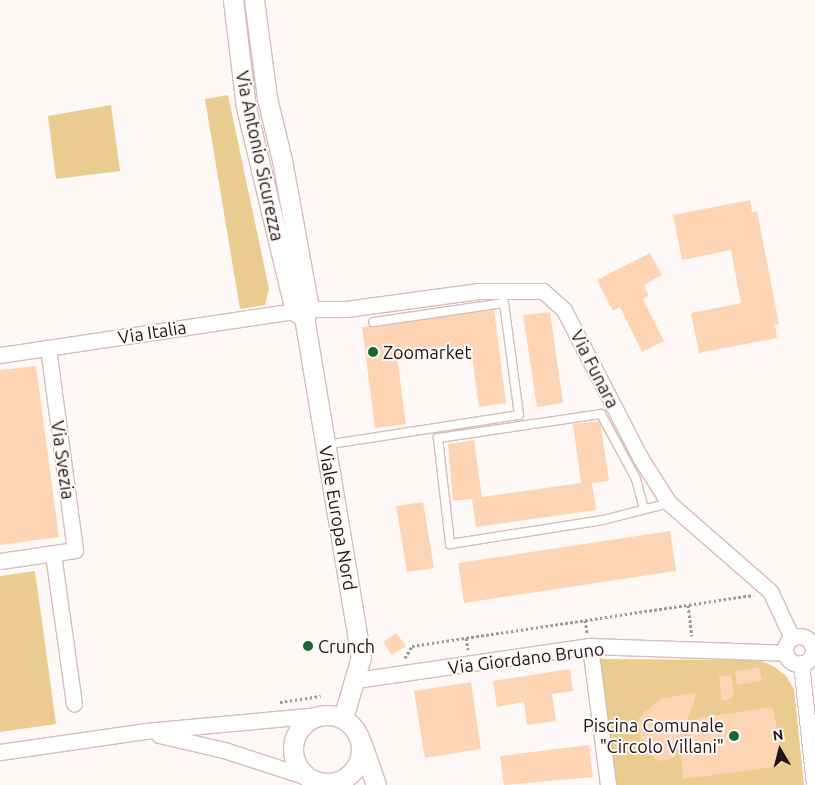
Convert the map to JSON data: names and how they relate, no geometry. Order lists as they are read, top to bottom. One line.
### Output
{"streets":{"street":["Via Antonio Sicurezza","Via Italia","Via Funara","Via Svezia","Viale Europa Nord","Via Giordano Bruno"]},"crossings":[["Via Antonio Sicurezza","Via Italia"],["Via Antonio Sicurezza","Via Funara"],["Via Antonio Sicurezza","Viale Europa Nord"],["Via Italia","Via Funara"],["Via Italia","Via Svezia"],["Via Italia","Viale Europa Nord"],["Via Funara","Viale Europa Nord"],["Via Funara","Via Giordano Bruno"],["Viale Europa Nord","Via Giordano Bruno"]],"places":["Zoomarket","Crunch","Piscina Comunale \"Circolo Villani\""],"north":"top"}
